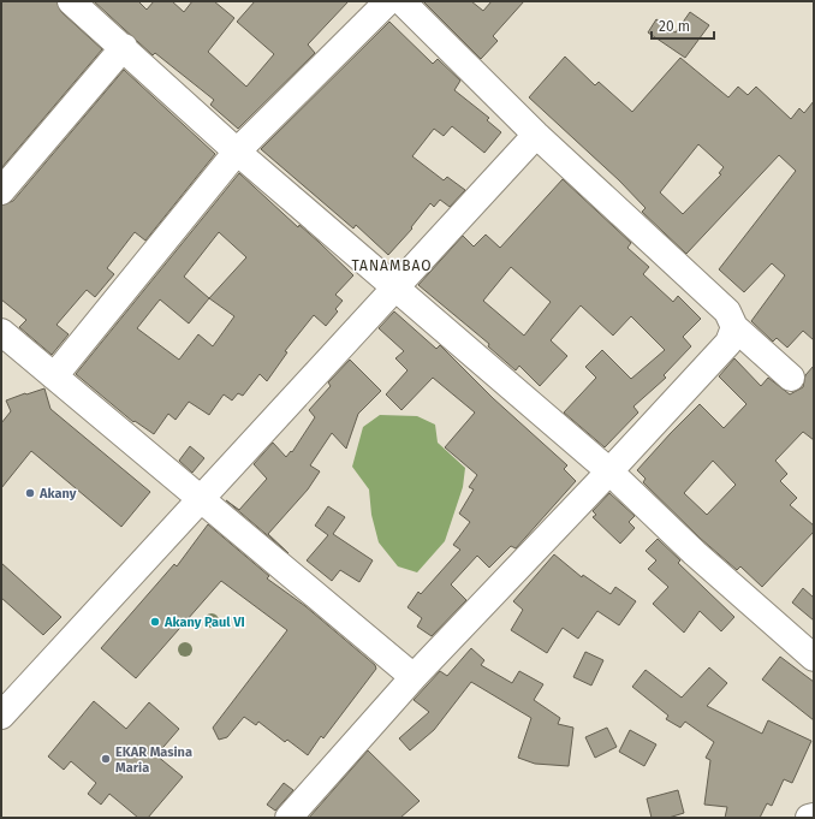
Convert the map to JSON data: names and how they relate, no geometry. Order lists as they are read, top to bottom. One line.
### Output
{"districts":["TANAMBAO"],"places":["Akany","Akany Paul VI","EKAR Masina Maria"],"scale_bar":"20 m"}
